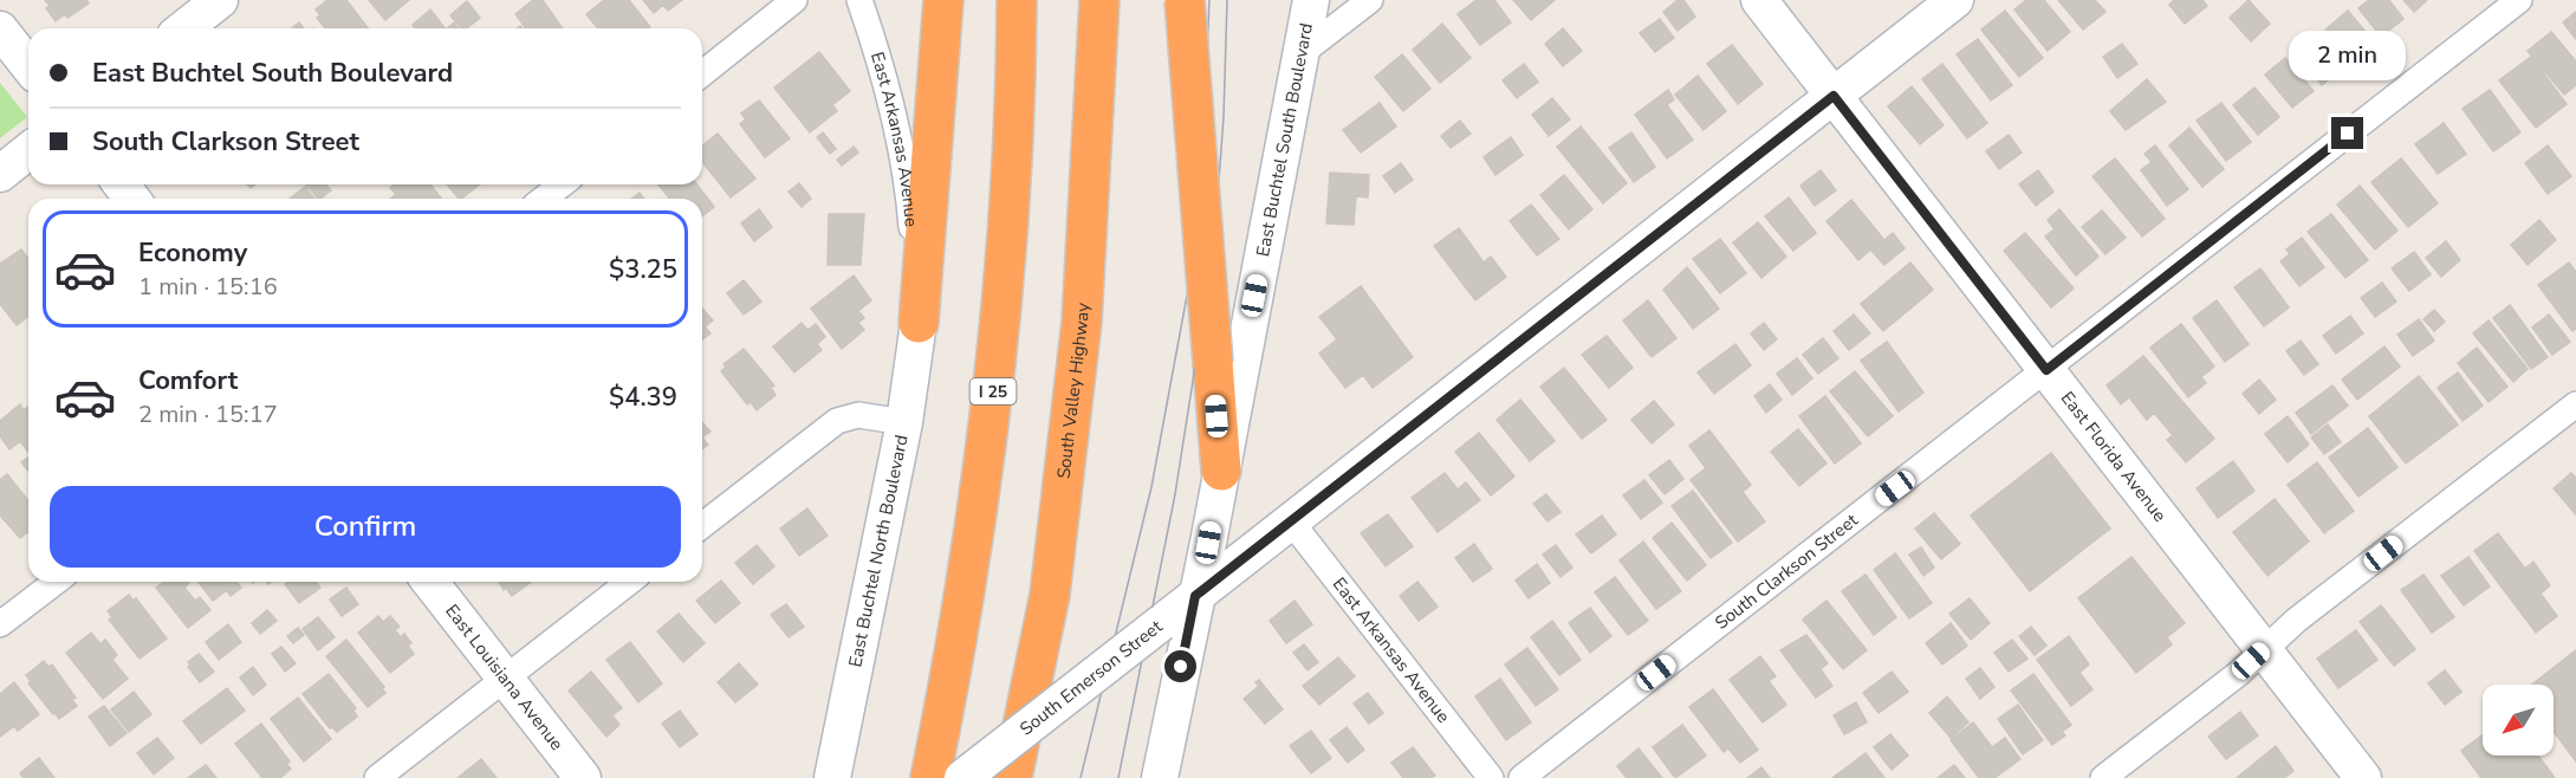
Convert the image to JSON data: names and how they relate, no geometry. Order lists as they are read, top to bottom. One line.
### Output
{"streets":{"highway":["I 25","South Valley Highway"],"street":["East Buchtel South Boulevard","East Arkansas Avenue","East Florida Avenue","East Buchtel North Boulevard","South Clarkson Street","East Louisiana Avenue","South Emerson Street"]},"crossings":[["East Buchtel South Boulevard","South Emerson Street"],["East Arkansas Avenue","East Buchtel North Boulevard"],["East Arkansas Avenue","South Emerson Street"],["East Florida Avenue","South Clarkson Street"],["East Florida Avenue","South Emerson Street"]],"north":"bottom left","page":{"banner":["East Buchtel South Boulevard","South Clarkson Street"],"bubble":"2 min","list":[{"name":"Economy","note":"1 min · 15:16","value":"$3.25"},{"name":"Comfort","note":"2 min · 15:17","value":"$4.39"}],"buttons":"Confirm"}}
